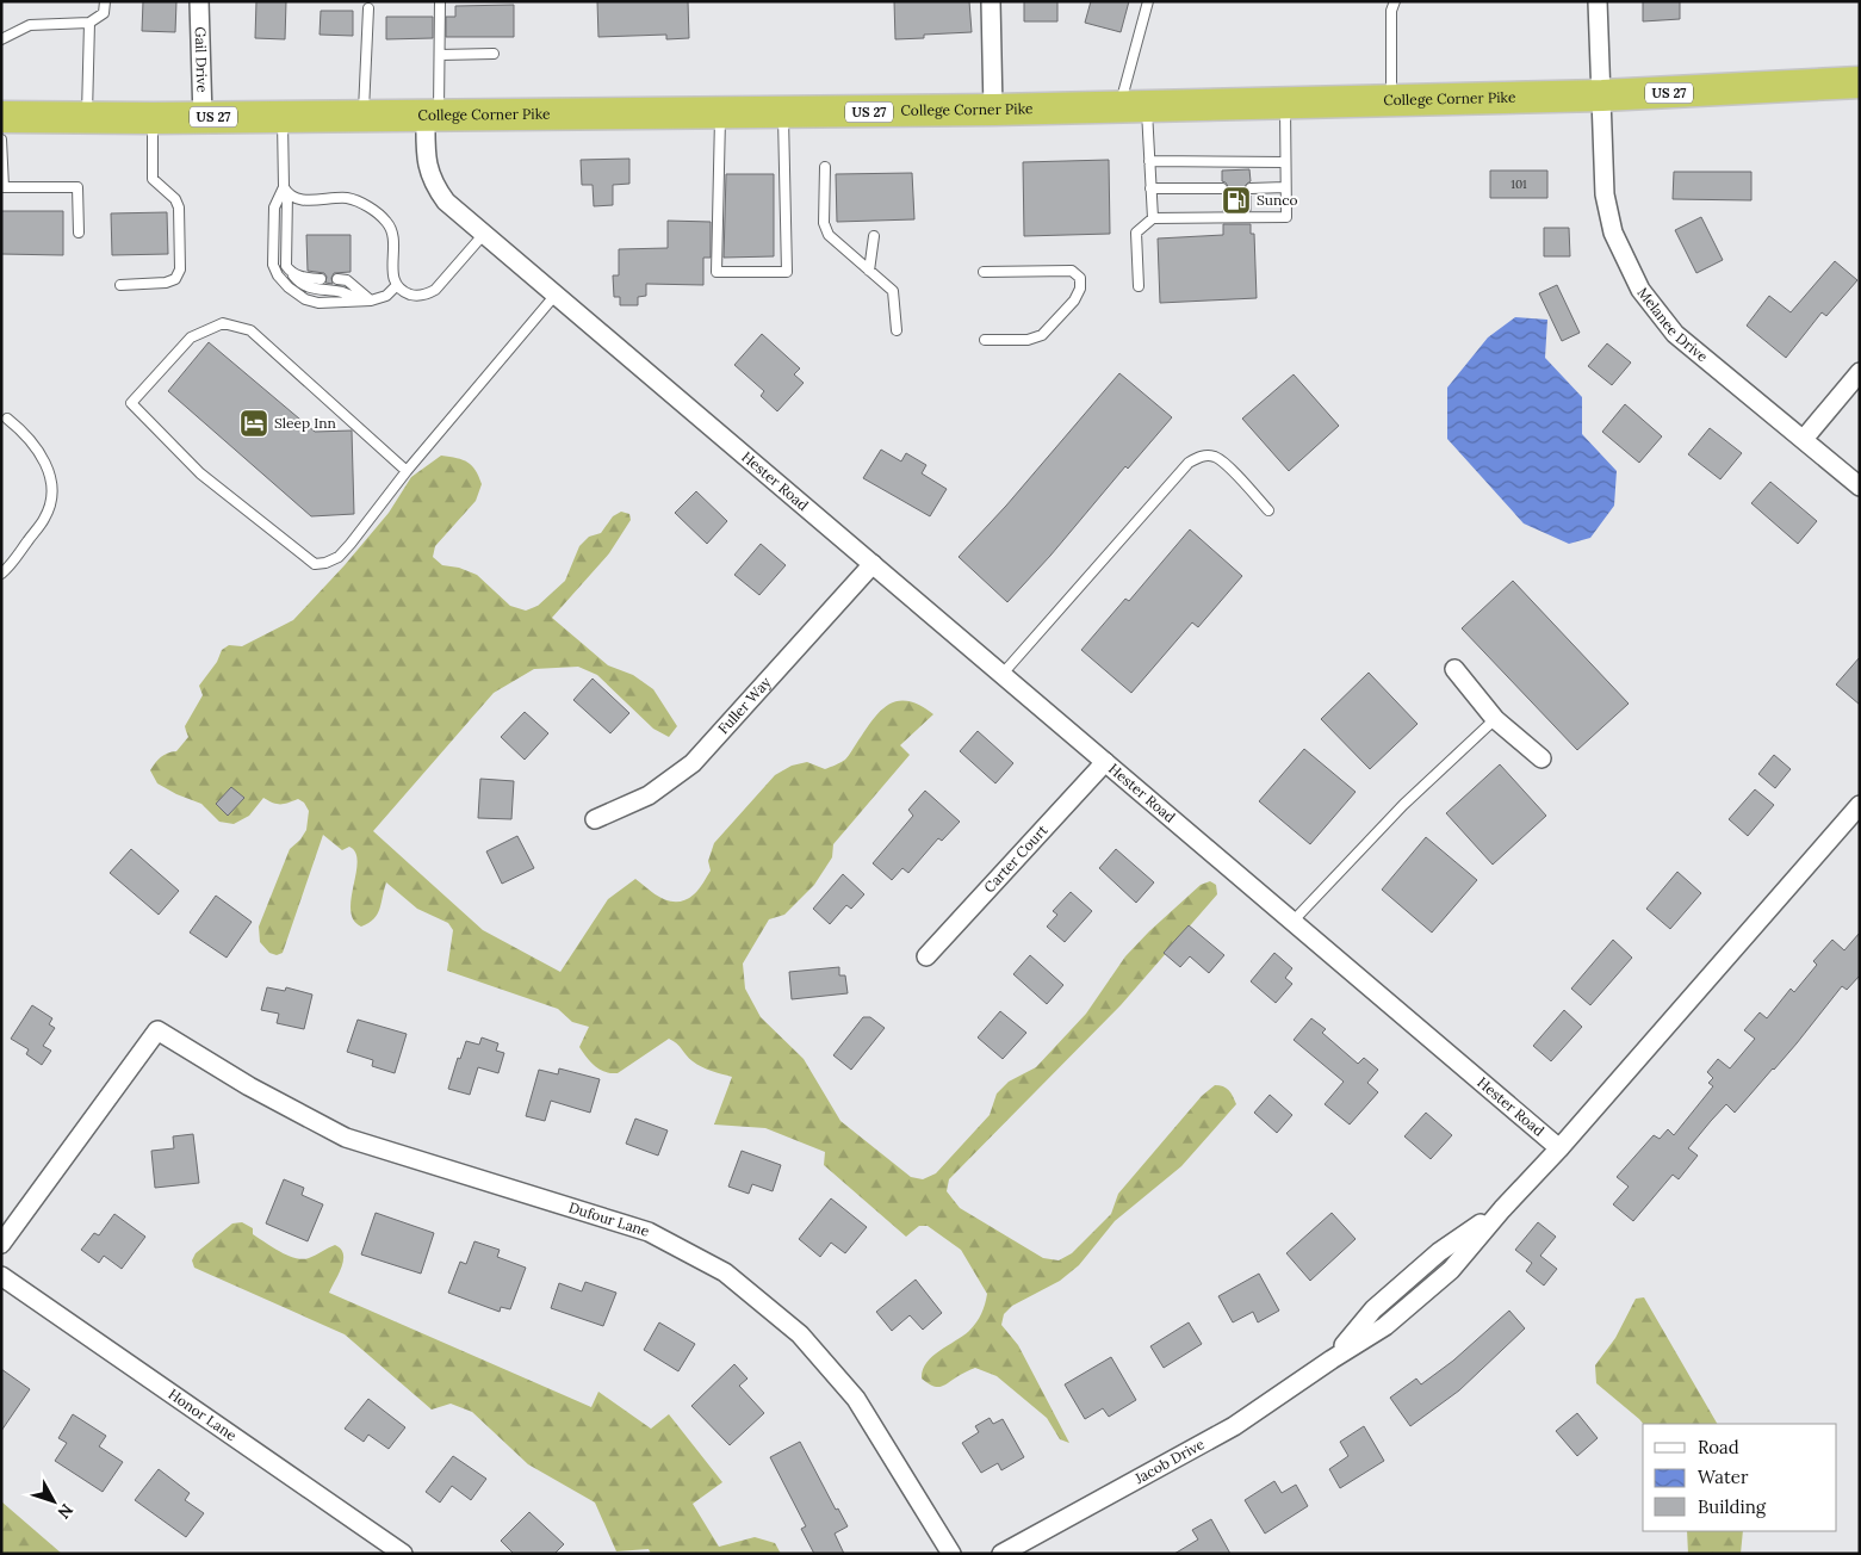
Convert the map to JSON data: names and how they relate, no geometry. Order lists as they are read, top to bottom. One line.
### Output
{"streets":{"highway":["US 27","College Corner Pike"],"street":["Gail Drive","Melanee Drive","Hester Road","Fuller Way","Carter Court","Dufour Lane","Honor Lane","Jacob Drive"]},"crossings":[["Gail Drive","College Corner Pike"],["College Corner Pike","Melanee Drive"],["College Corner Pike","Hester Road"],["Hester Road","Fuller Way"],["Hester Road","Carter Court"],["Hester Road","Jacob Drive"]],"places":{"fuel station":["Sunco"],"hotel":["Sleep Inn"]},"house_numbers":["101"],"legend":["Road","Water","Building"],"north":"bottom right"}
